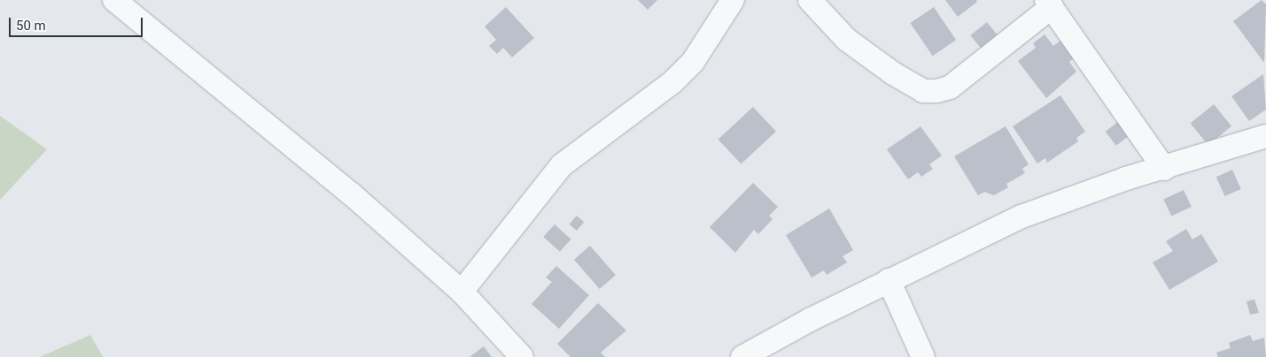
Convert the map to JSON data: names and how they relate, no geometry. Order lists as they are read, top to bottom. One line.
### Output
{"scale_bar":"50 m"}
